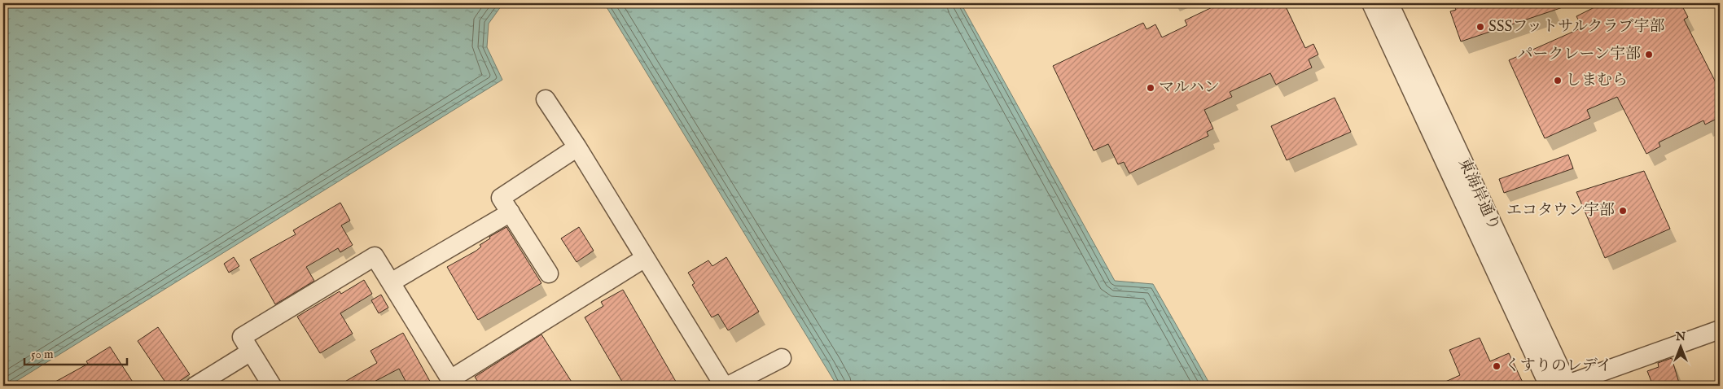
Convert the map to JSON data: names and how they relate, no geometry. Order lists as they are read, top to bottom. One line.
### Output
{"streets":{"street":["東海岸通り"]},"places":["SSSフットサルクラブ宇部","パークレーン宇部","しまむら","マルハン","エコタウン宇部","くすりのレデイ"],"scale_bar":"50 m","north":"top"}
